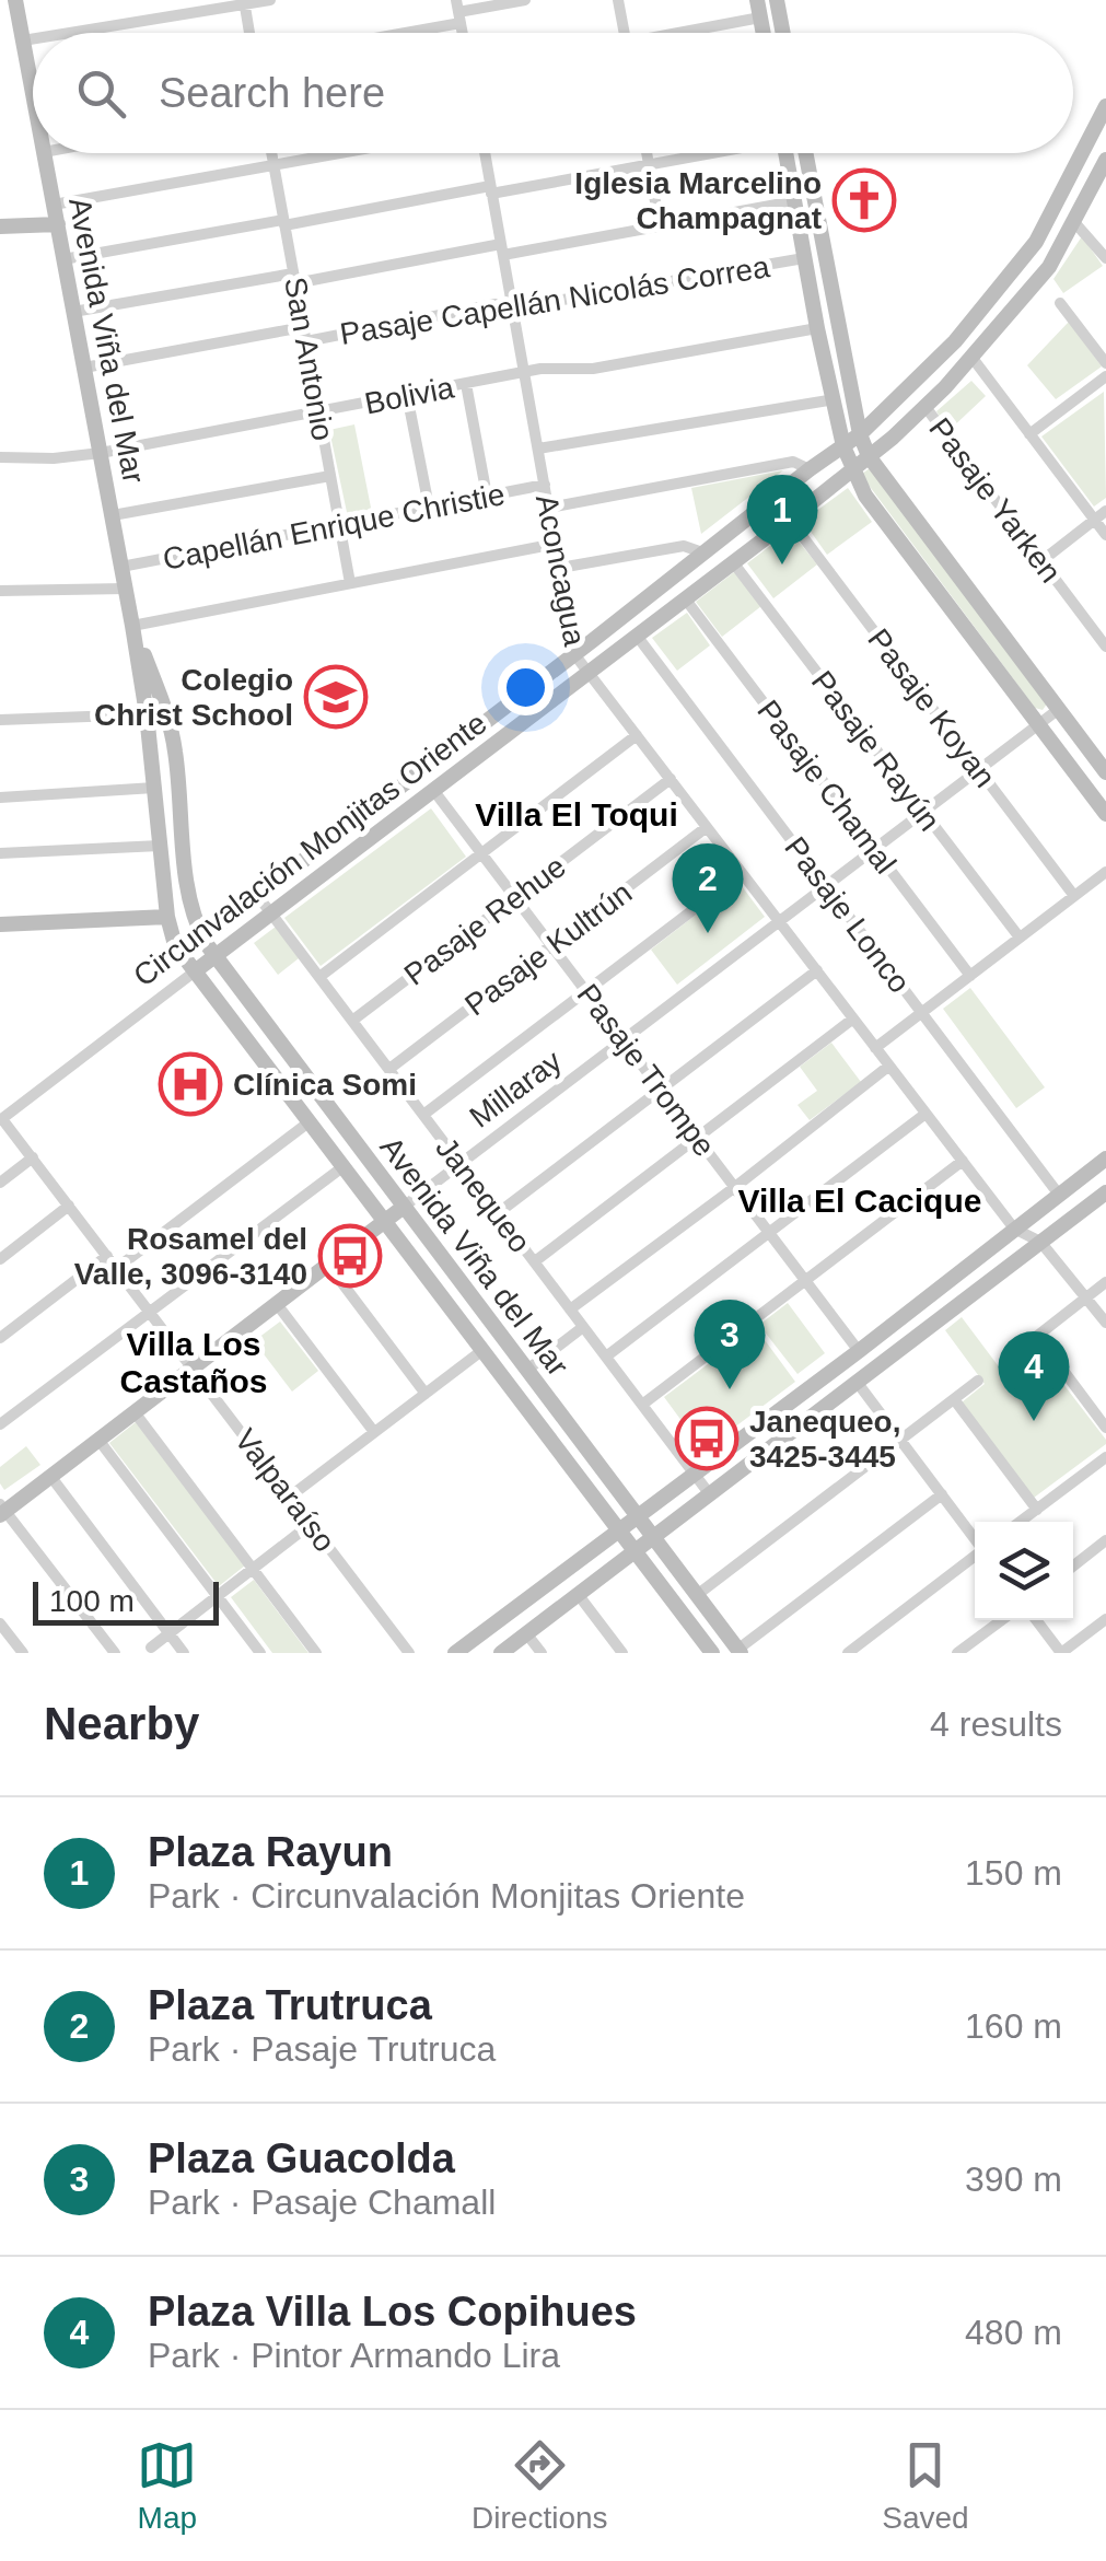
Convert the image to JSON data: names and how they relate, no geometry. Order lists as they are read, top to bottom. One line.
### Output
{"streets":{"street":["Pasaje Capellán Nicolás Correa","Avenida Viña del Mar","San Antonio","Bolivia","Pasaje Yarken","Capellán Enrique Christie","Aconcagua","Pasaje Koyan","Pasaje Rayún","Pasaje Chamal","Circunvalación Monjitas Oriente","Pasaje Lonco","Pasaje Rehue","Pasaje Kultrún","Pasaje Trompe","Millaray","Janequeo","Valparaíso"]},"crossings":[["Pasaje Capellán Nicolás Correa","Avenida Viña del Mar"],["Pasaje Capellán Nicolás Correa","San Antonio"],["Pasaje Capellán Nicolás Correa","Aconcagua"],["Avenida Viña del Mar","Bolivia"],["Avenida Viña del Mar","Capellán Enrique Christie"],["Avenida Viña del Mar","Circunvalación Monjitas Oriente"],["Avenida Viña del Mar","Millaray"],["San Antonio","Bolivia"],["San Antonio","Capellán Enrique Christie"],["Bolivia","Aconcagua"],["Pasaje Yarken","Circunvalación Monjitas Oriente"],["Capellán Enrique Christie","Aconcagua"],["Aconcagua","Circunvalación Monjitas Oriente"],["Aconcagua","Pasaje Rehue"],["Aconcagua","Pasaje Kultrún"],["Aconcagua","Millaray"],["Pasaje Koyan","Circunvalación Monjitas Oriente"],["Pasaje Koyan","Millaray"],["Pasaje Rayún","Circunvalación Monjitas Oriente"],["Pasaje Rayún","Millaray"],["Pasaje Chamal","Circunvalación Monjitas Oriente"],["Pasaje Chamal","Millaray"],["Circunvalación Monjitas Oriente","Pasaje Lonco"],["Circunvalación Monjitas Oriente","Pasaje Trompe"],["Circunvalación Monjitas Oriente","Janequeo"],["Circunvalación Monjitas Oriente","Valparaíso"],["Pasaje Lonco","Millaray"],["Pasaje Rehue","Pasaje Trompe"],["Pasaje Rehue","Janequeo"],["Pasaje Kultrún","Pasaje Trompe"],["Pasaje Kultrún","Janequeo"],["Pasaje Trompe","Millaray"],["Millaray","Janequeo"],["Millaray","Valparaíso"]],"districts":["Villa El Toqui","Villa El Cacique","Villa Los Castaños"],"places":{"church":["Iglesia Marcelino Champagnat"],"school or university":["Colegio Christ School"],"hospital":["Clínica Somi"],"bus stop":["Rosamel del Valle, 3096-3140","Janequeo, 3425-3445"]},"scale_bar":"100 m","page":{"search":"Search here","pins":["1","2","3","4"],"scale":"100 m","heading":["Nearby","4 results"],"list":[{"mark":"1","name":"Plaza Rayun","note":"Park · Circunvalación Monjitas Oriente","value":"150 m"},{"mark":"2","name":"Plaza Trutruca","note":"Park · Pasaje Trutruca","value":"160 m"},{"mark":"3","name":"Plaza Guacolda","note":"Park · Pasaje Chamall","value":"390 m"},{"mark":"4","name":"Plaza Villa Los Copihues","note":"Park · Pintor Armando Lira","value":"480 m"}],"nav":["Map","Directions","Saved"]}}
